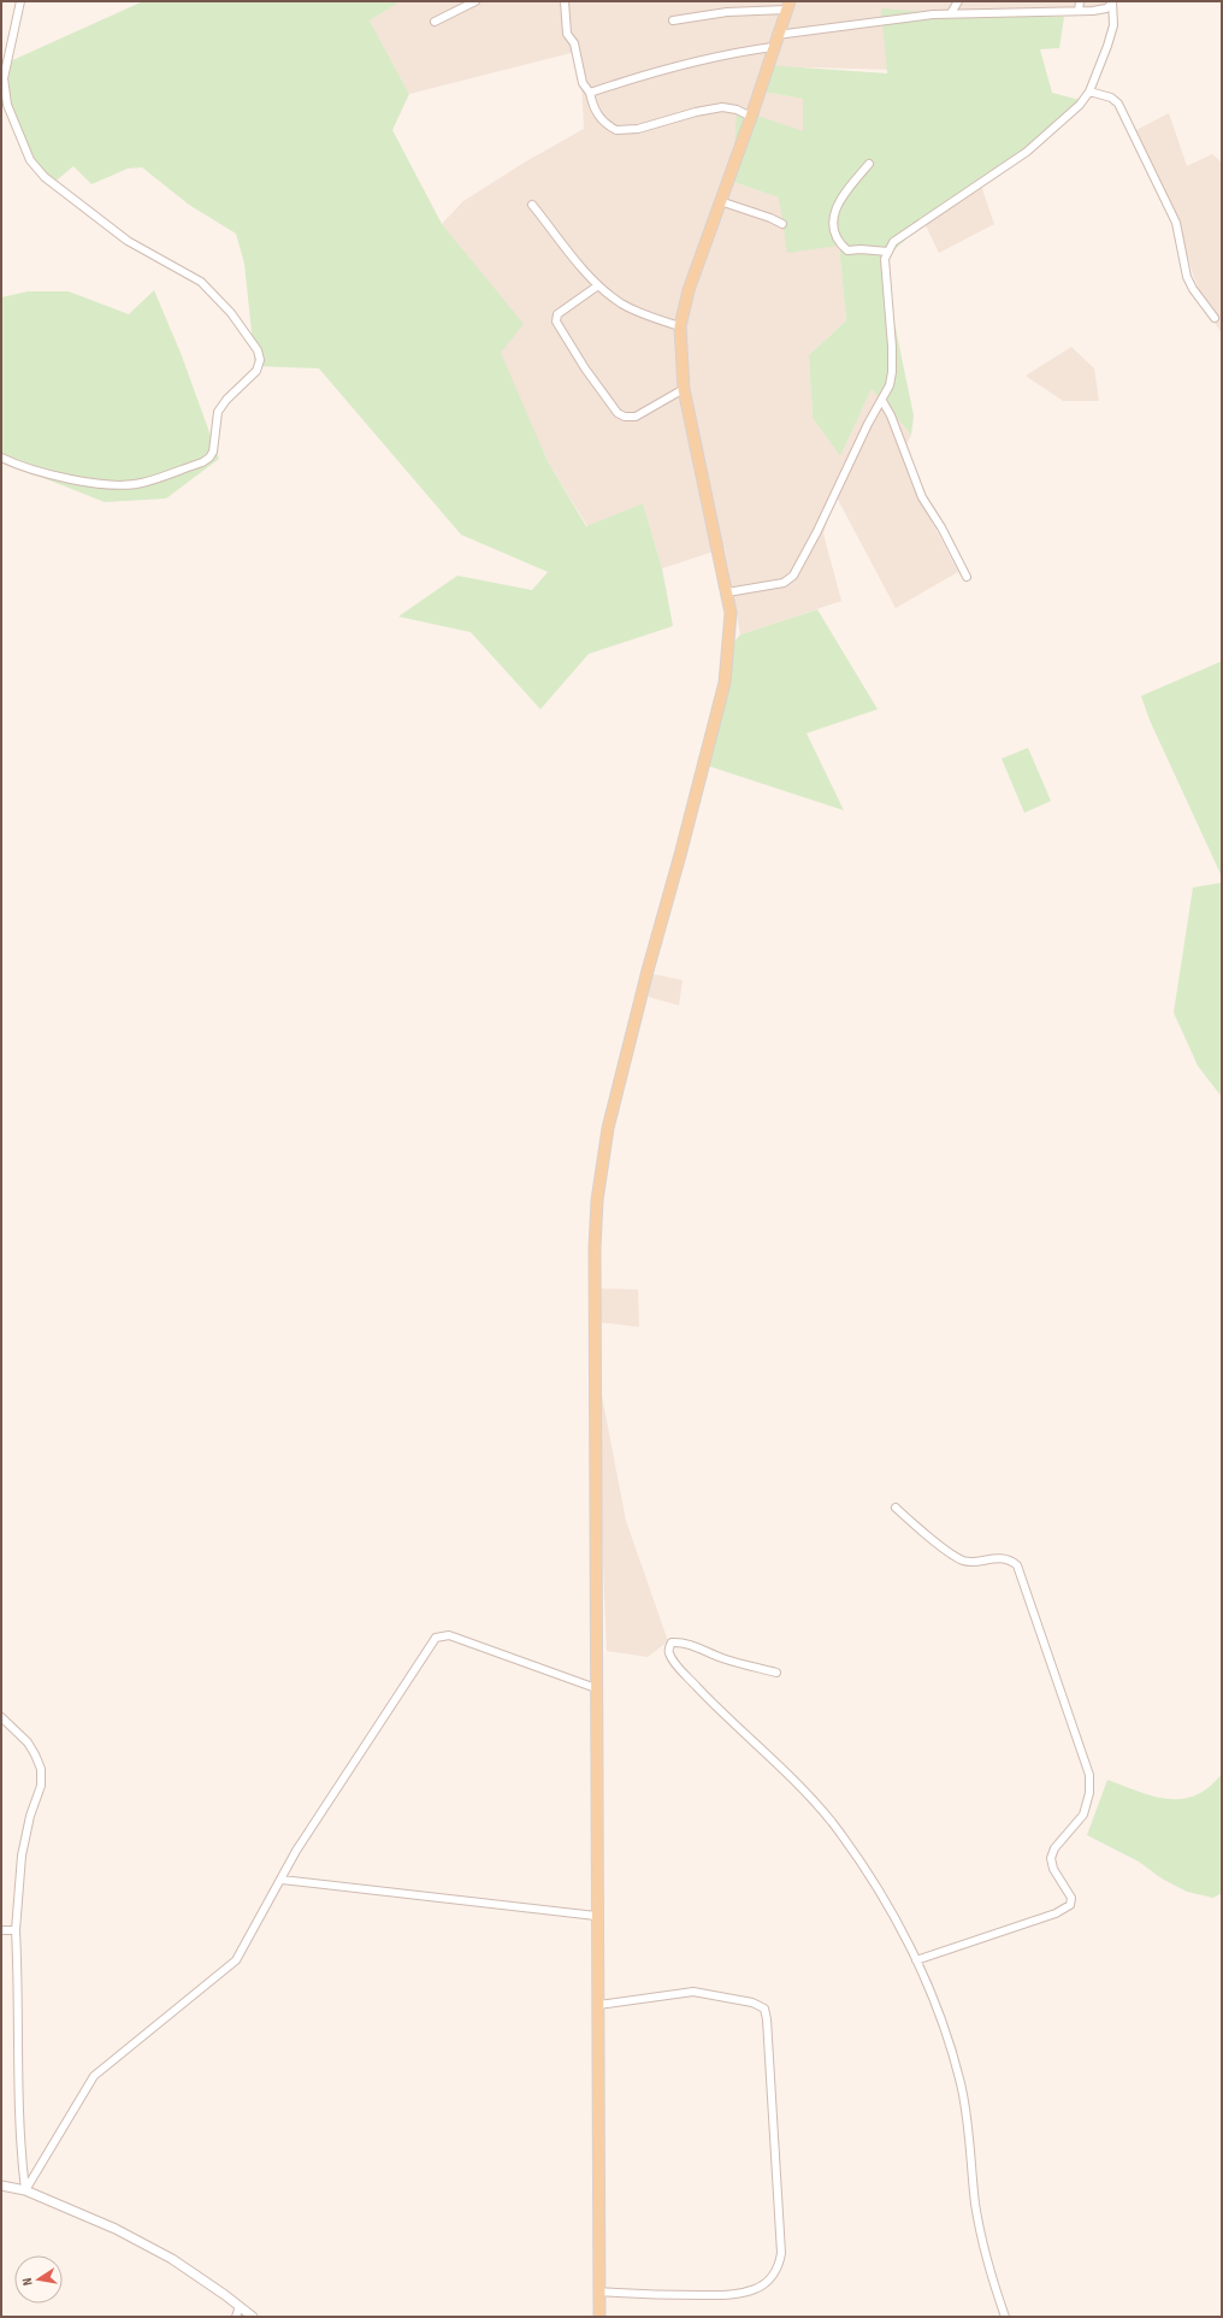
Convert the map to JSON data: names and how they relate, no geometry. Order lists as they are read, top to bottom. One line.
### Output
{"north":"left"}
